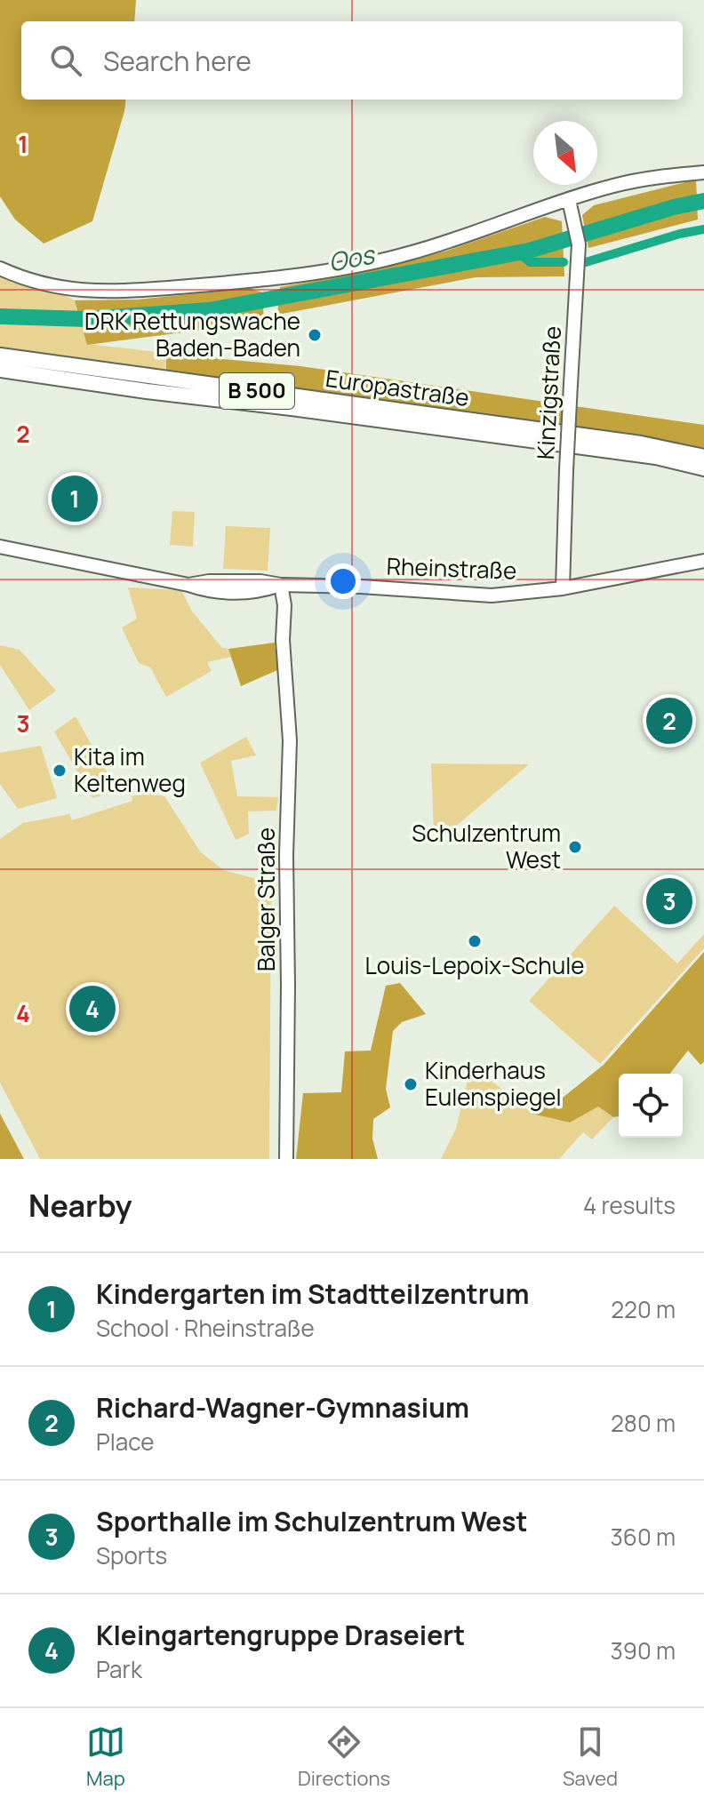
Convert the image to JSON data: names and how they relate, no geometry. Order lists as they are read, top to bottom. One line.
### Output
{"streets":{"main road":["Europastraße","B 500"],"street":["Kinzigstraße","Rheinstraße","Balger Straße"]},"crossings":[["Kinzigstraße","Rheinstraße"],["Rheinstraße","Balger Straße"]],"water":["Oos"],"places":["DRK Rettungswache Baden-Baden","Kita im Keltenweg","Schulzentrum West","Louis-Lepoix-Schule","Kinderhaus Eulenspiegel"],"north":"bottom right","page":{"search":"Search here","pins":["1","2","3","4"],"heading":["Nearby","4 results"],"list":[{"mark":"1","name":"Kindergarten im Stadtteilzentrum","note":"School · Rheinstraße","value":"220 m"},{"mark":"2","name":"Richard-Wagner-Gymnasium","note":"Place","value":"280 m"},{"mark":"3","name":"Sporthalle im Schulzentrum West","note":"Sports","value":"360 m"},{"mark":"4","name":"Kleingartengruppe Draseiert","note":"Park","value":"390 m"}],"nav":["Map","Directions","Saved"]},"grid":{"rows":["1","2","3","4"]}}
